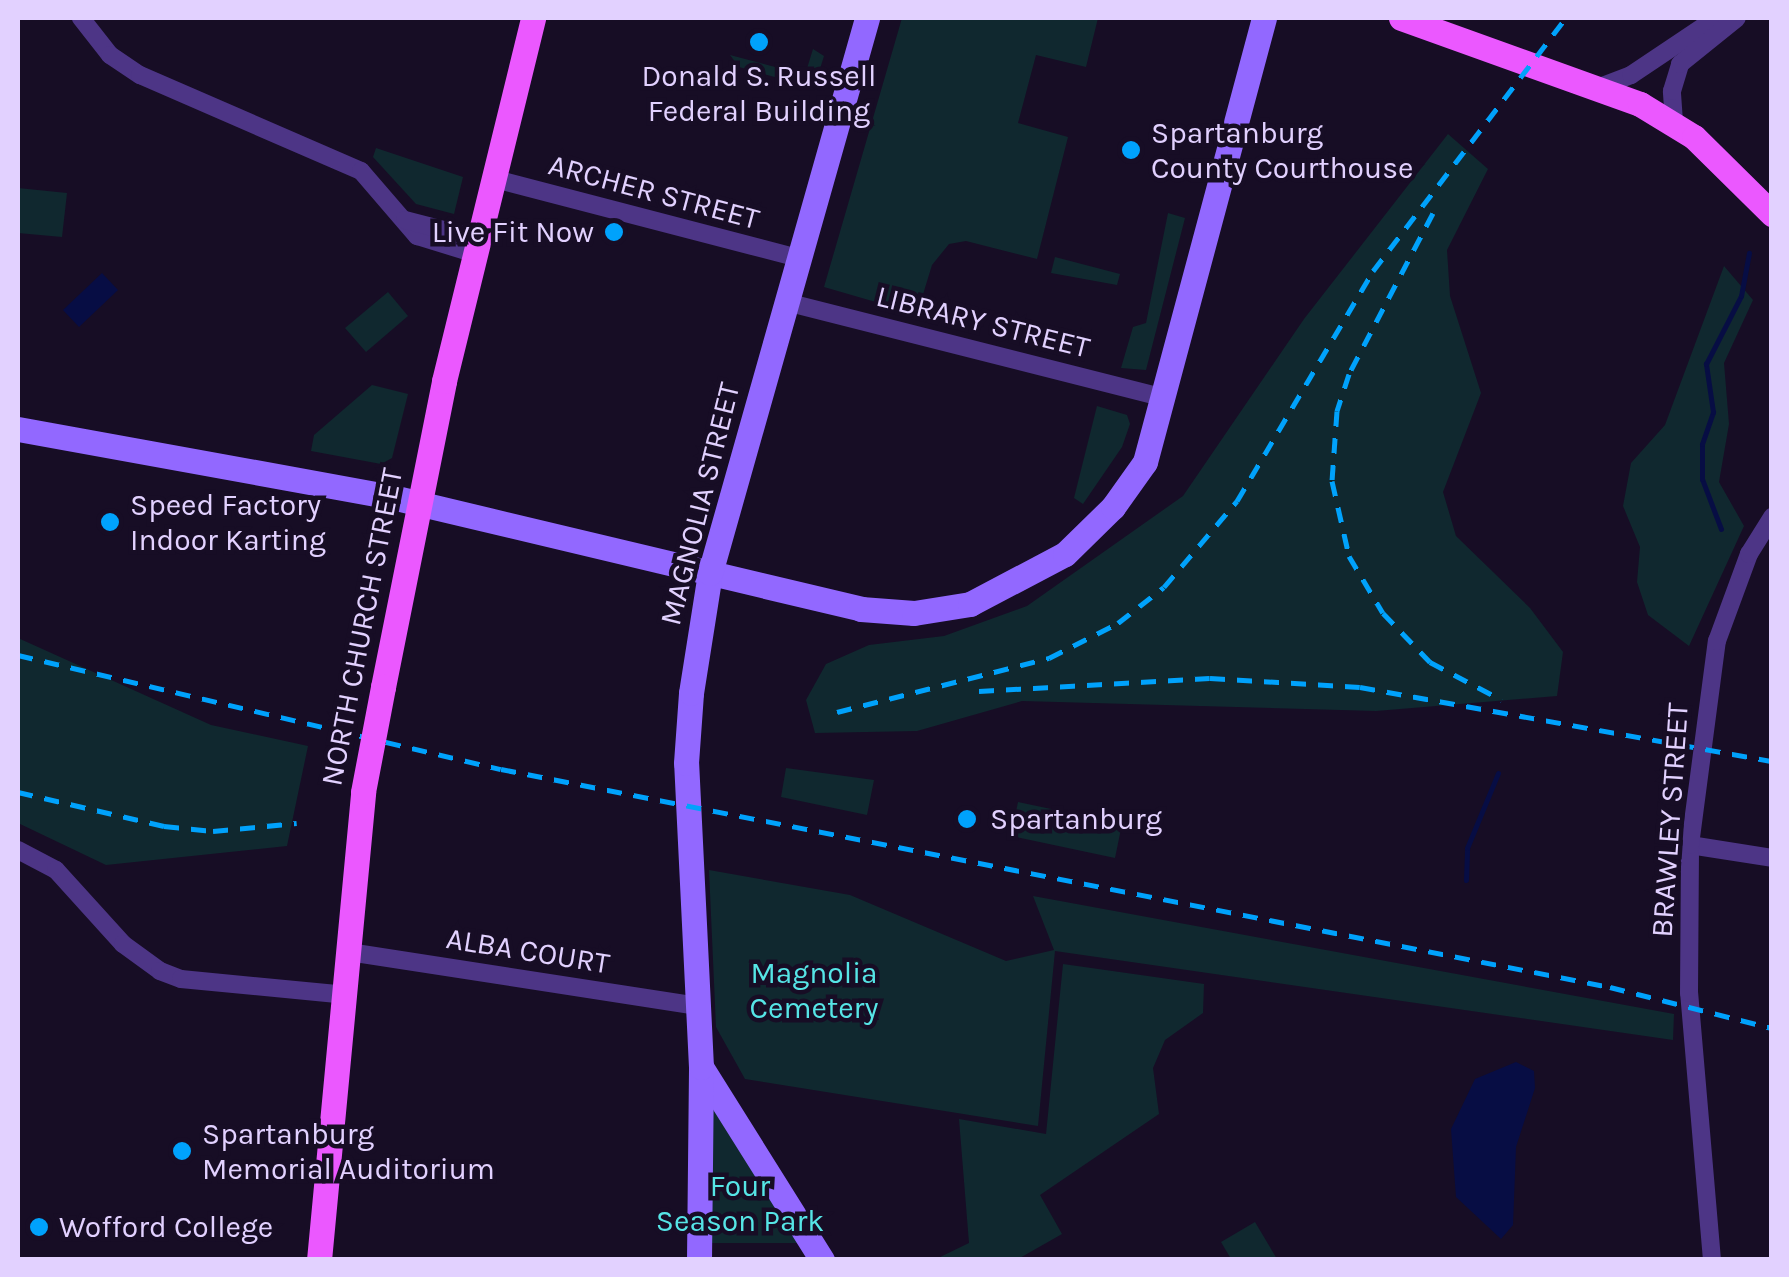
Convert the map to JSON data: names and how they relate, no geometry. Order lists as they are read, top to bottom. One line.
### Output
{"streets":{"main road":["MAGNOLIA STREET","NORTH CHURCH STREET"],"street":["ARCHER STREET","LIBRARY STREET","BRAWLEY STREET","ALBA COURT"]},"crossings":[["ARCHER STREET","MAGNOLIA STREET"],["ARCHER STREET","NORTH CHURCH STREET"],["LIBRARY STREET","MAGNOLIA STREET"],["MAGNOLIA STREET","ALBA COURT"],["NORTH CHURCH STREET","ALBA COURT"]],"parks":["Magnolia Cemetery","Four Season Park"],"places":["Donald S. Russell Federal Building","Spartanburg County Courthouse","Live Fit Now","Speed Factory Indoor Karting","Spartanburg","Spartanburg Memorial Auditorium","Wofford College"]}
